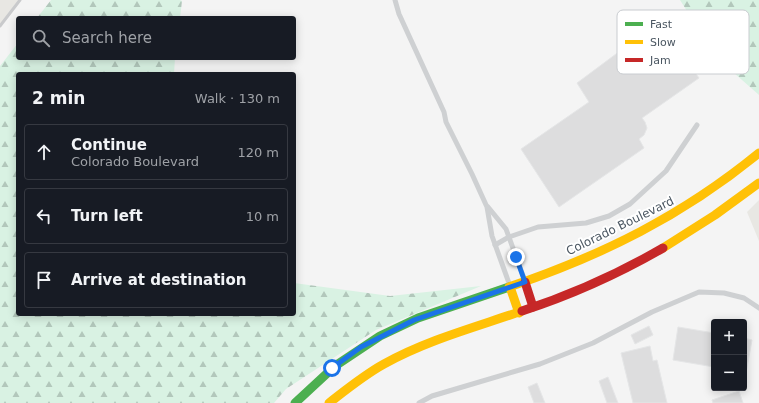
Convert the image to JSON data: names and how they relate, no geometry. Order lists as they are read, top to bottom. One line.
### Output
{"streets":{"street":["Colorado Boulevard"]},"legend":["Fast","Slow","Jam"],"page":{"search":"Search here","heading":["2 min","Walk · 130 m"],"list":[["Continue","Colorado Boulevard","120 m"],["Turn left","10 m"],"Arrive at destination"],"map_buttons":["+","−"]}}
